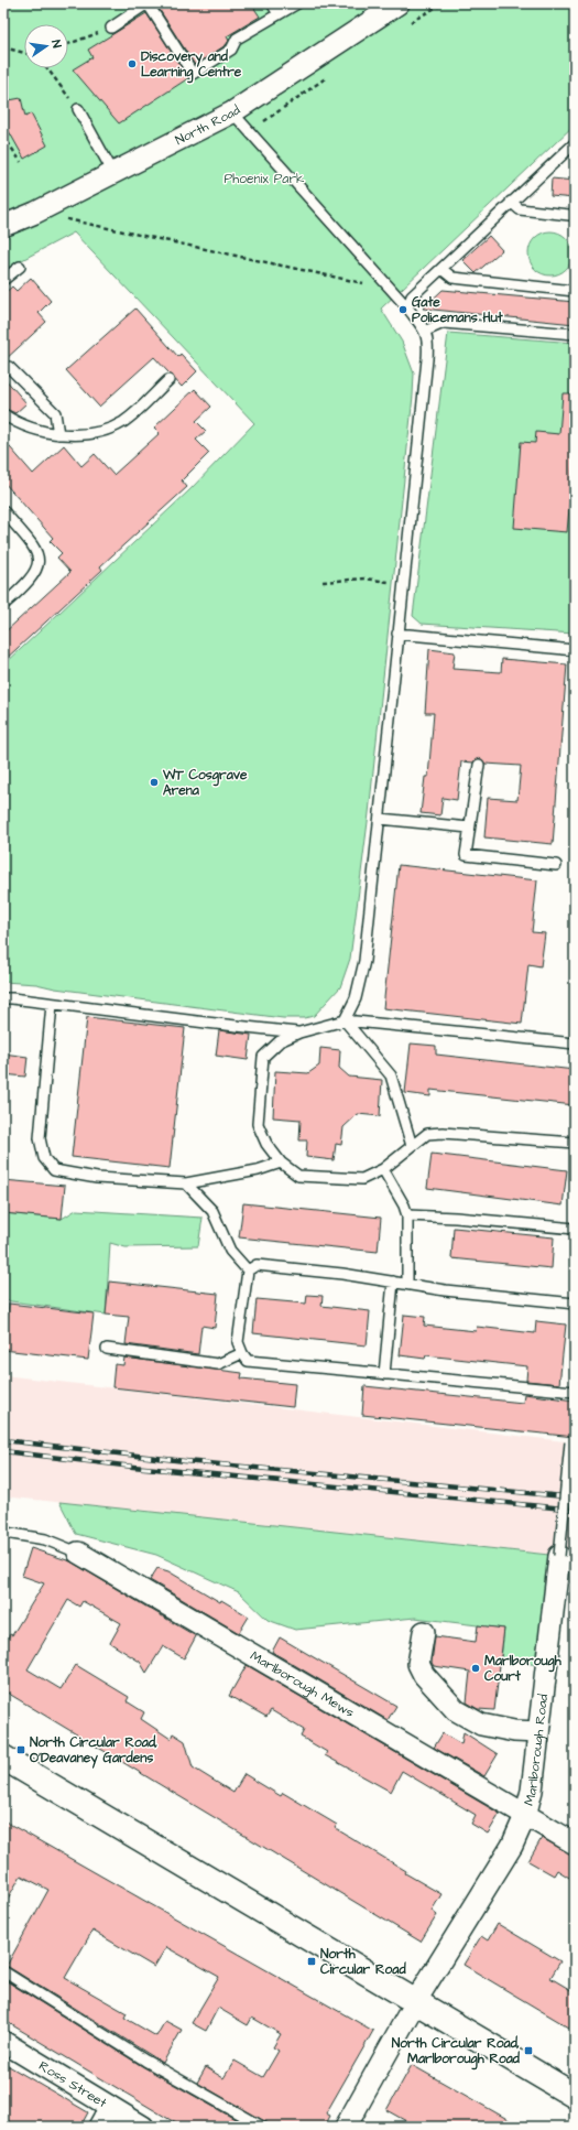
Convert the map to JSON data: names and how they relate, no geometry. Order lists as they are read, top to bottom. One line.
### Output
{"streets":{"street":["North Road","Marlborough Mews","Marlborough Road","Ross Street"]},"crossings":[["Marlborough Mews","Marlborough Road"]],"parks":["Phoenix Park"],"places":{"other":["Discovery and Learning Centre","Gate Policemans Hut","WT Cosgrave Arena","Marlborough Court"],"transit":["North Circular Road, O'Deavaney Gardens","North Circular Road","North Circular Road, Marlborough Road"]},"north":"right"}
